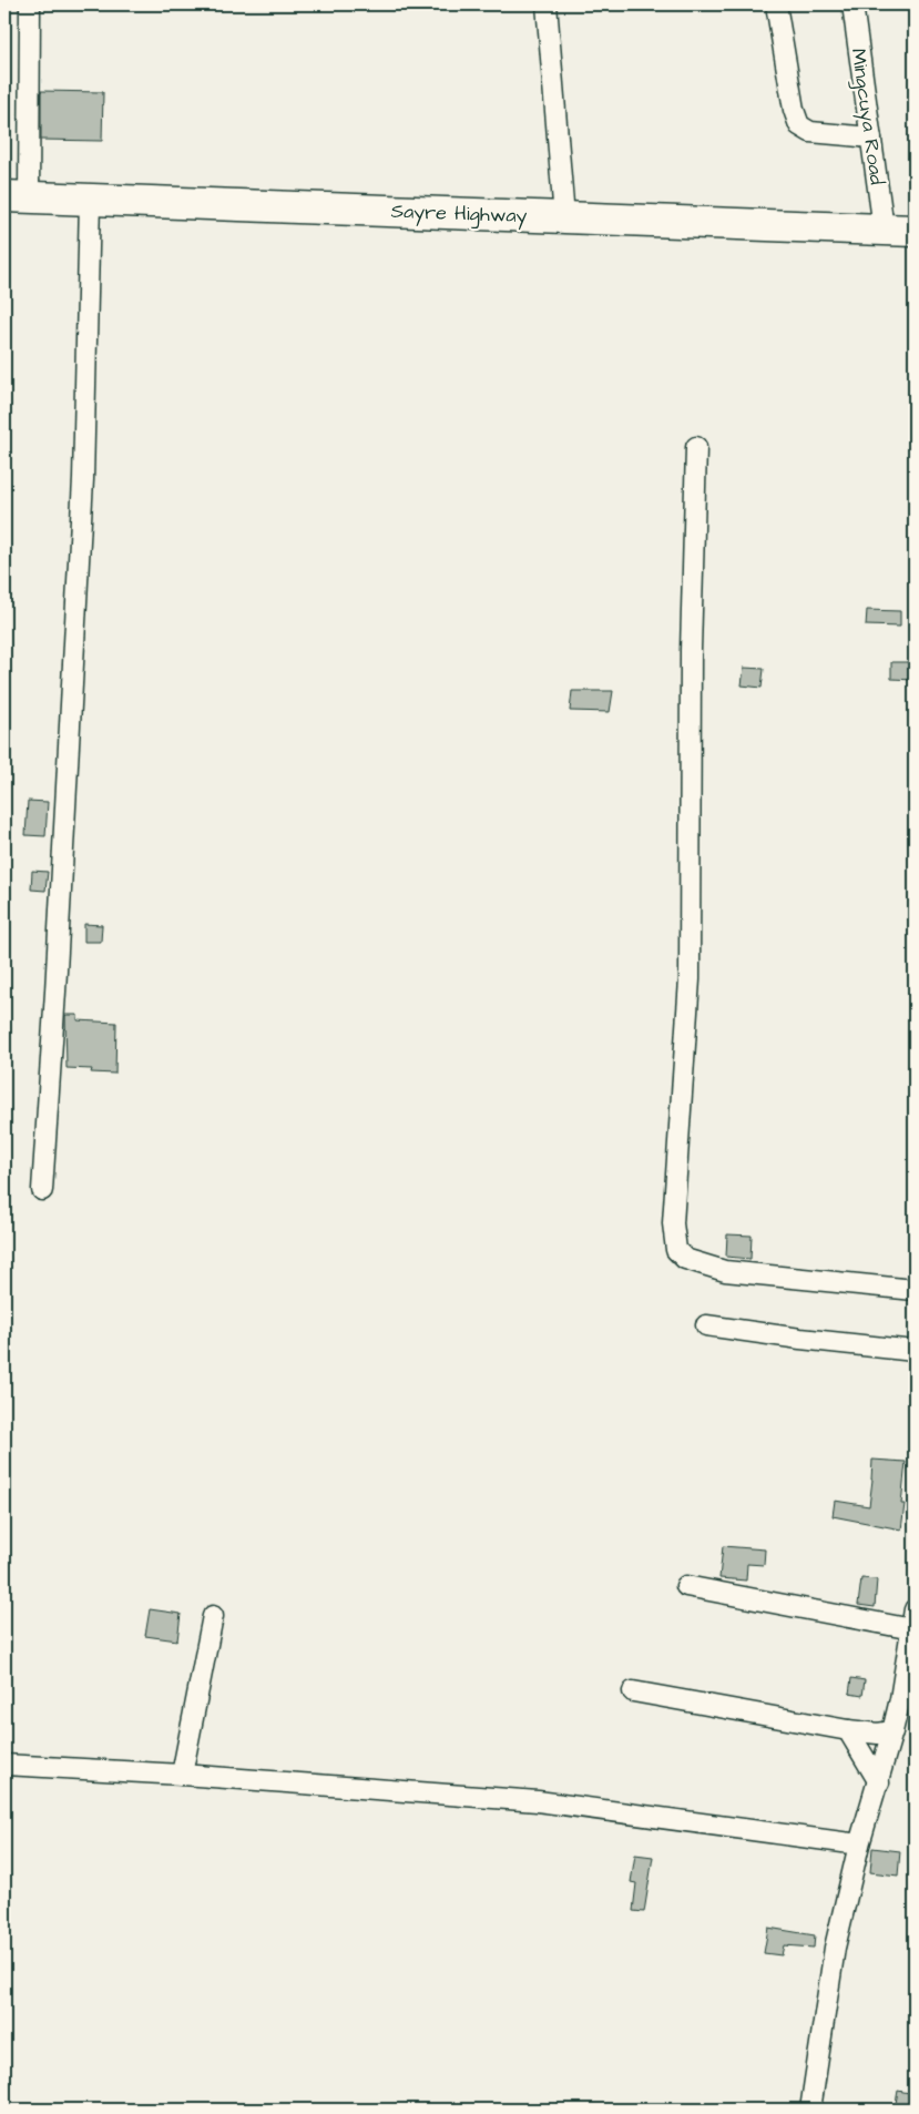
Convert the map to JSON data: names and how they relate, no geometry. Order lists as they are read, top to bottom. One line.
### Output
{"streets":{"highway":["Sayre Highway"],"street":["Mingcuya Road"]},"crossings":[["Mingcuya Road","Sayre Highway"]]}
